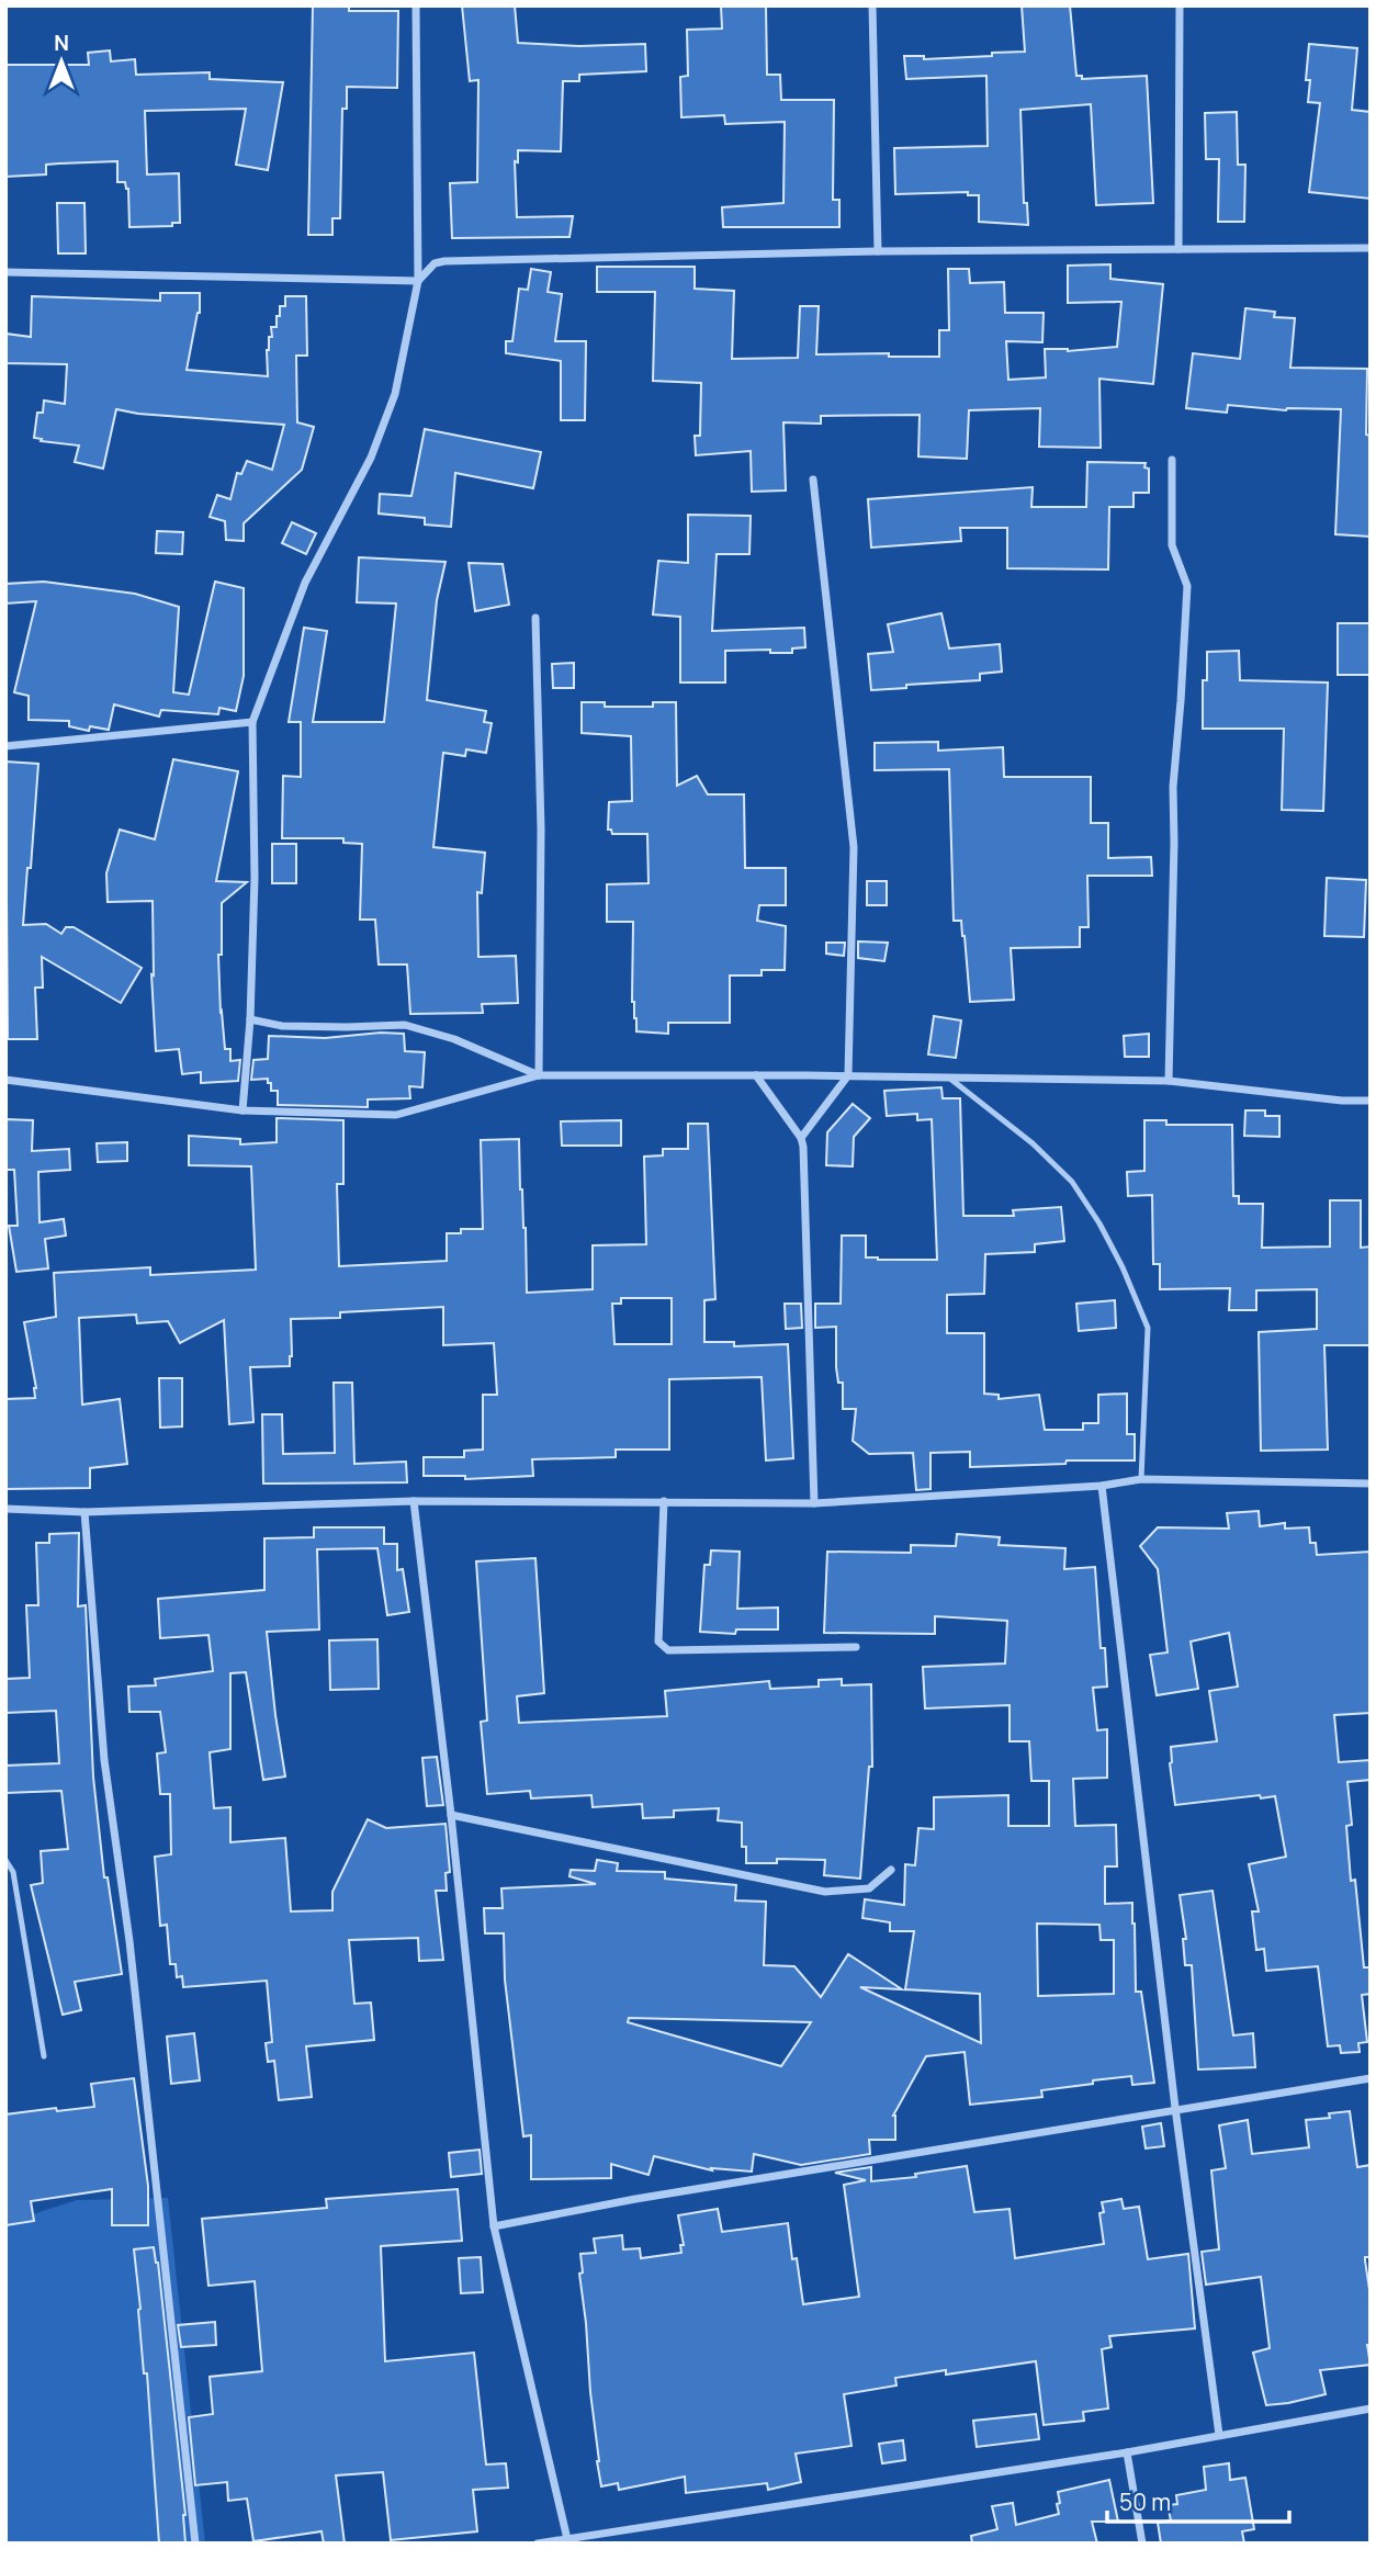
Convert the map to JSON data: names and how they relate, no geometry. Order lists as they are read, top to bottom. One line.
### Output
{"scale_bar":"50 m","north":"top"}
